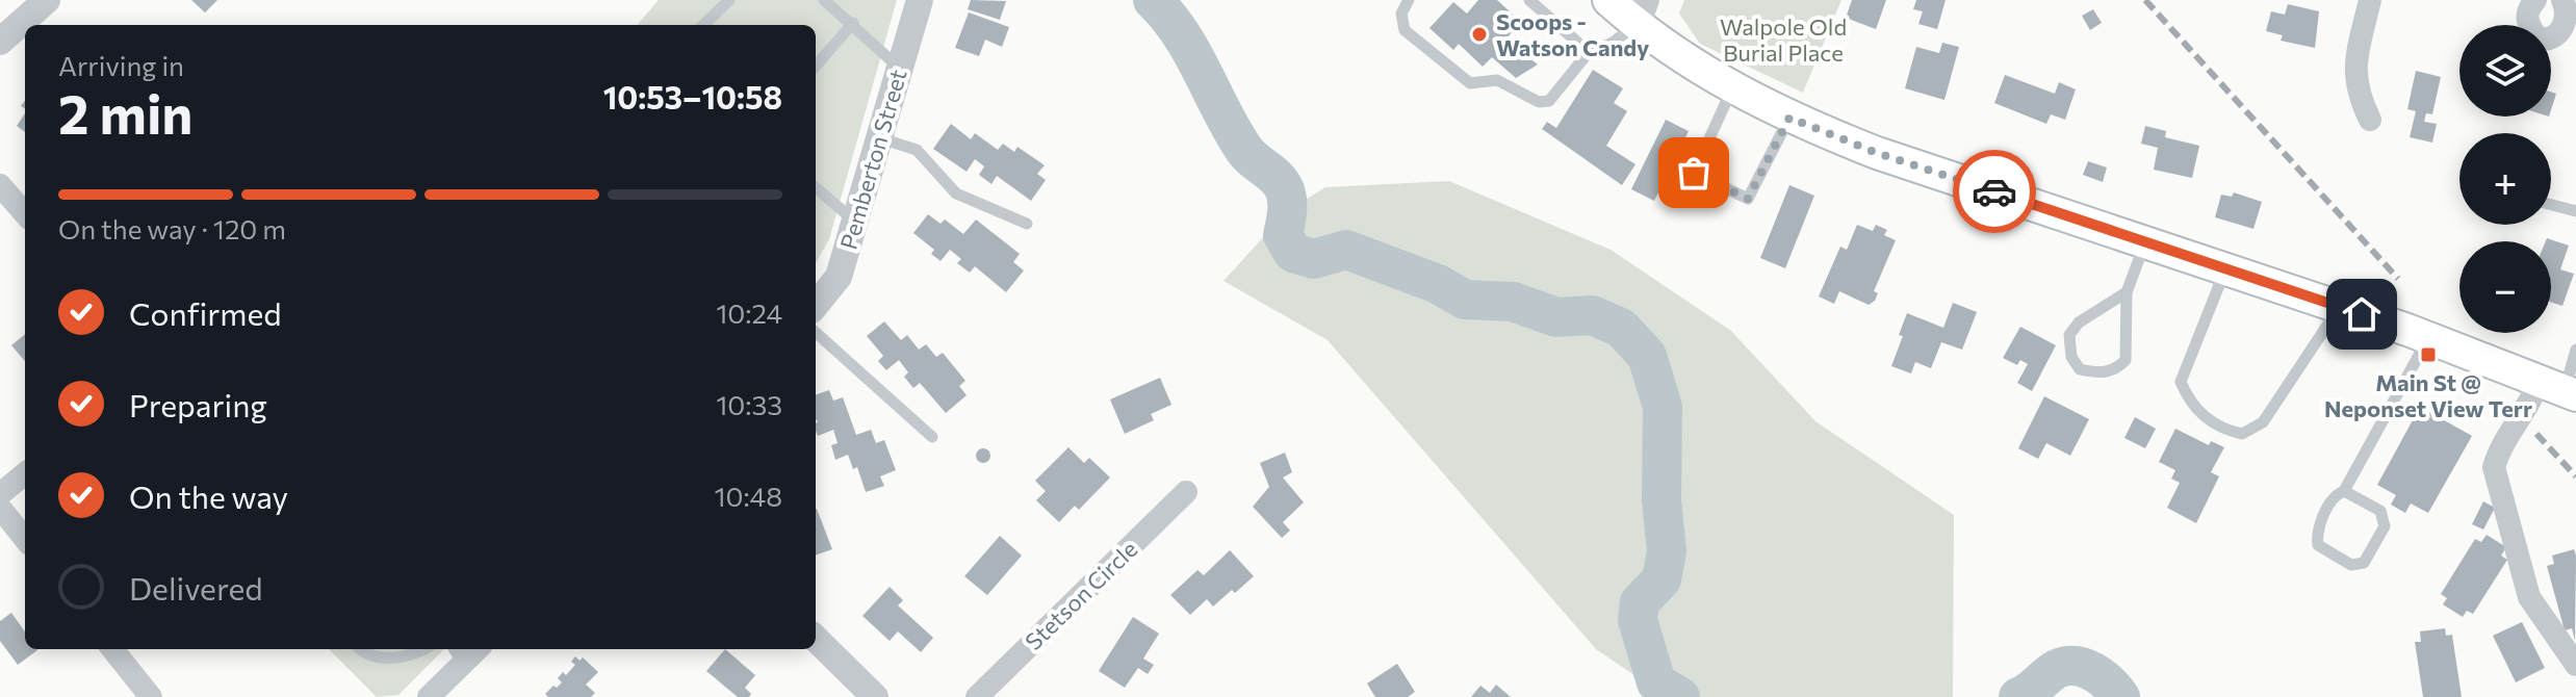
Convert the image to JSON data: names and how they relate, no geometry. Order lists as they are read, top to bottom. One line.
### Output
{"streets":{"street":["Pemberton Street","Stetson Circle"]},"parks":["Walpole Old Burial Place"],"places":{"other":["Scoops - Watson Candy"],"transit":["Main St @ Neponset View Terr"]},"page":{"map_buttons":["+","−"],"heading":["2 min","Arriving in","10:53–10:58"],"bar":"On the way · 120 m","list":[["Confirmed","10:24"],["Preparing","10:33"],["On the way","10:48"],"Delivered"]}}
